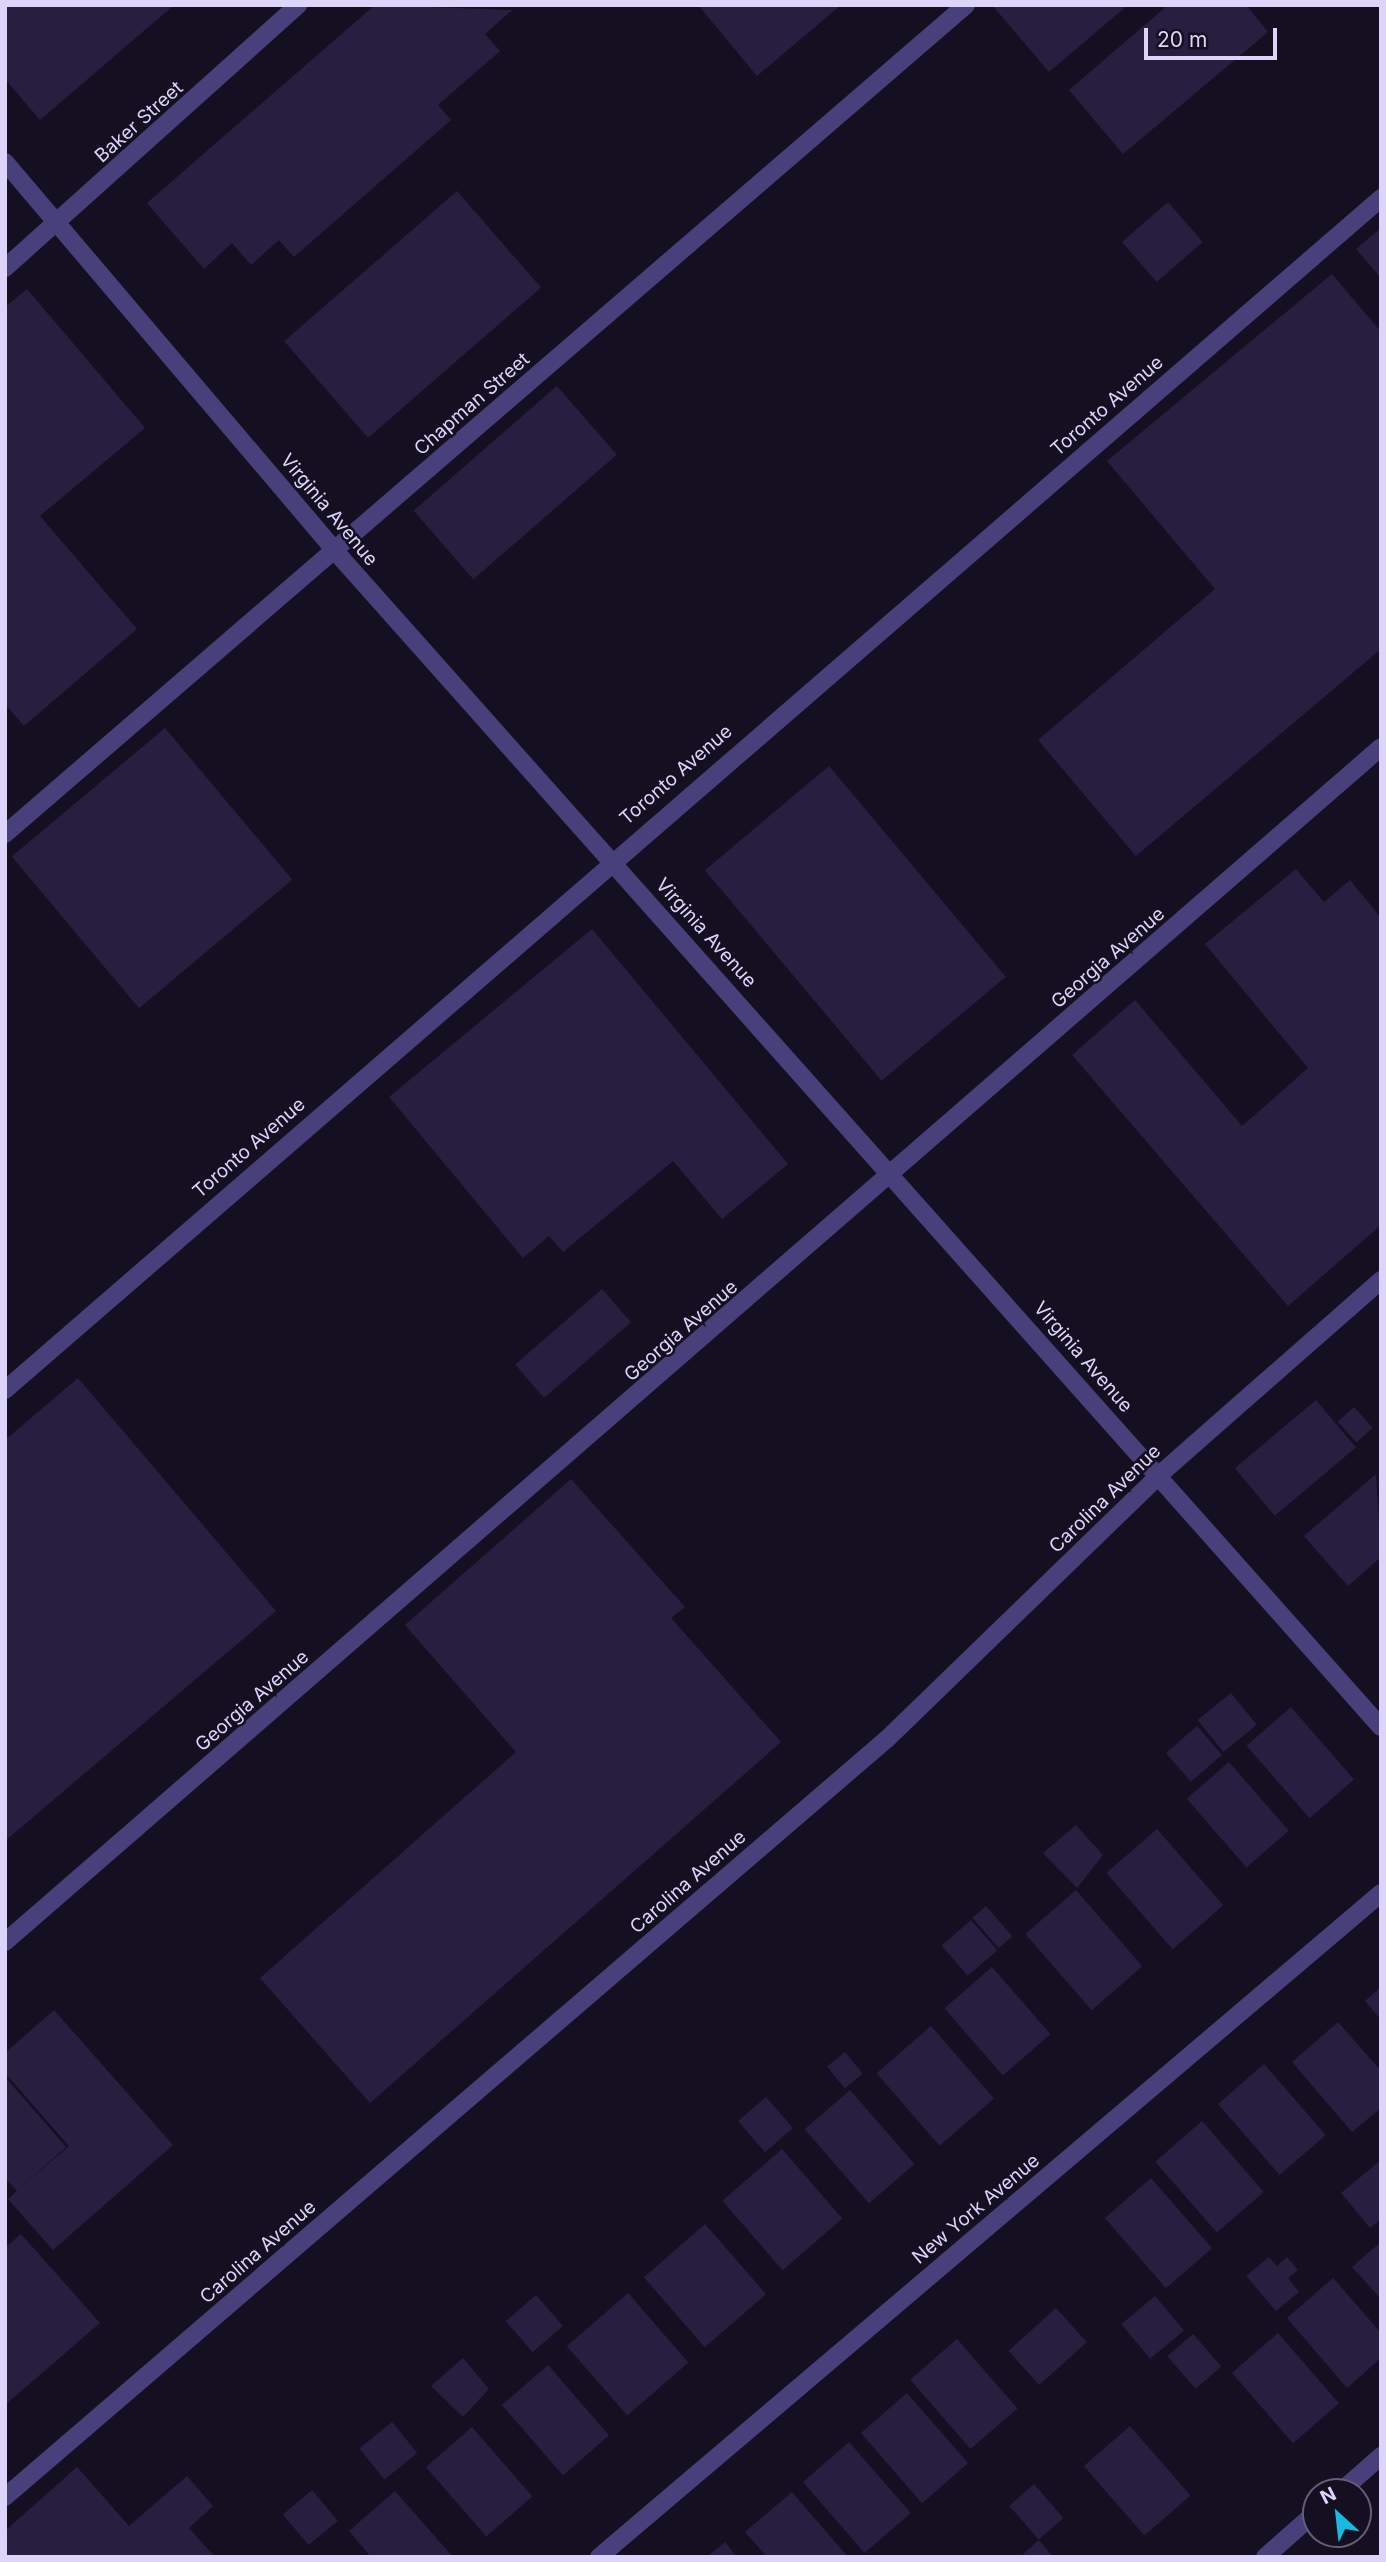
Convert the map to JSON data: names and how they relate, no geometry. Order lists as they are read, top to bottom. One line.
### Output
{"streets":{"street":["Baker Street","Chapman Street","Toronto Avenue","Virginia Avenue","Georgia Avenue","Carolina Avenue","New York Avenue"]},"crossings":[["Baker Street","Virginia Avenue"],["Chapman Street","Virginia Avenue"],["Toronto Avenue","Virginia Avenue"],["Virginia Avenue","Georgia Avenue"],["Virginia Avenue","Carolina Avenue"]],"scale_bar":"20 m","north":"top left"}
